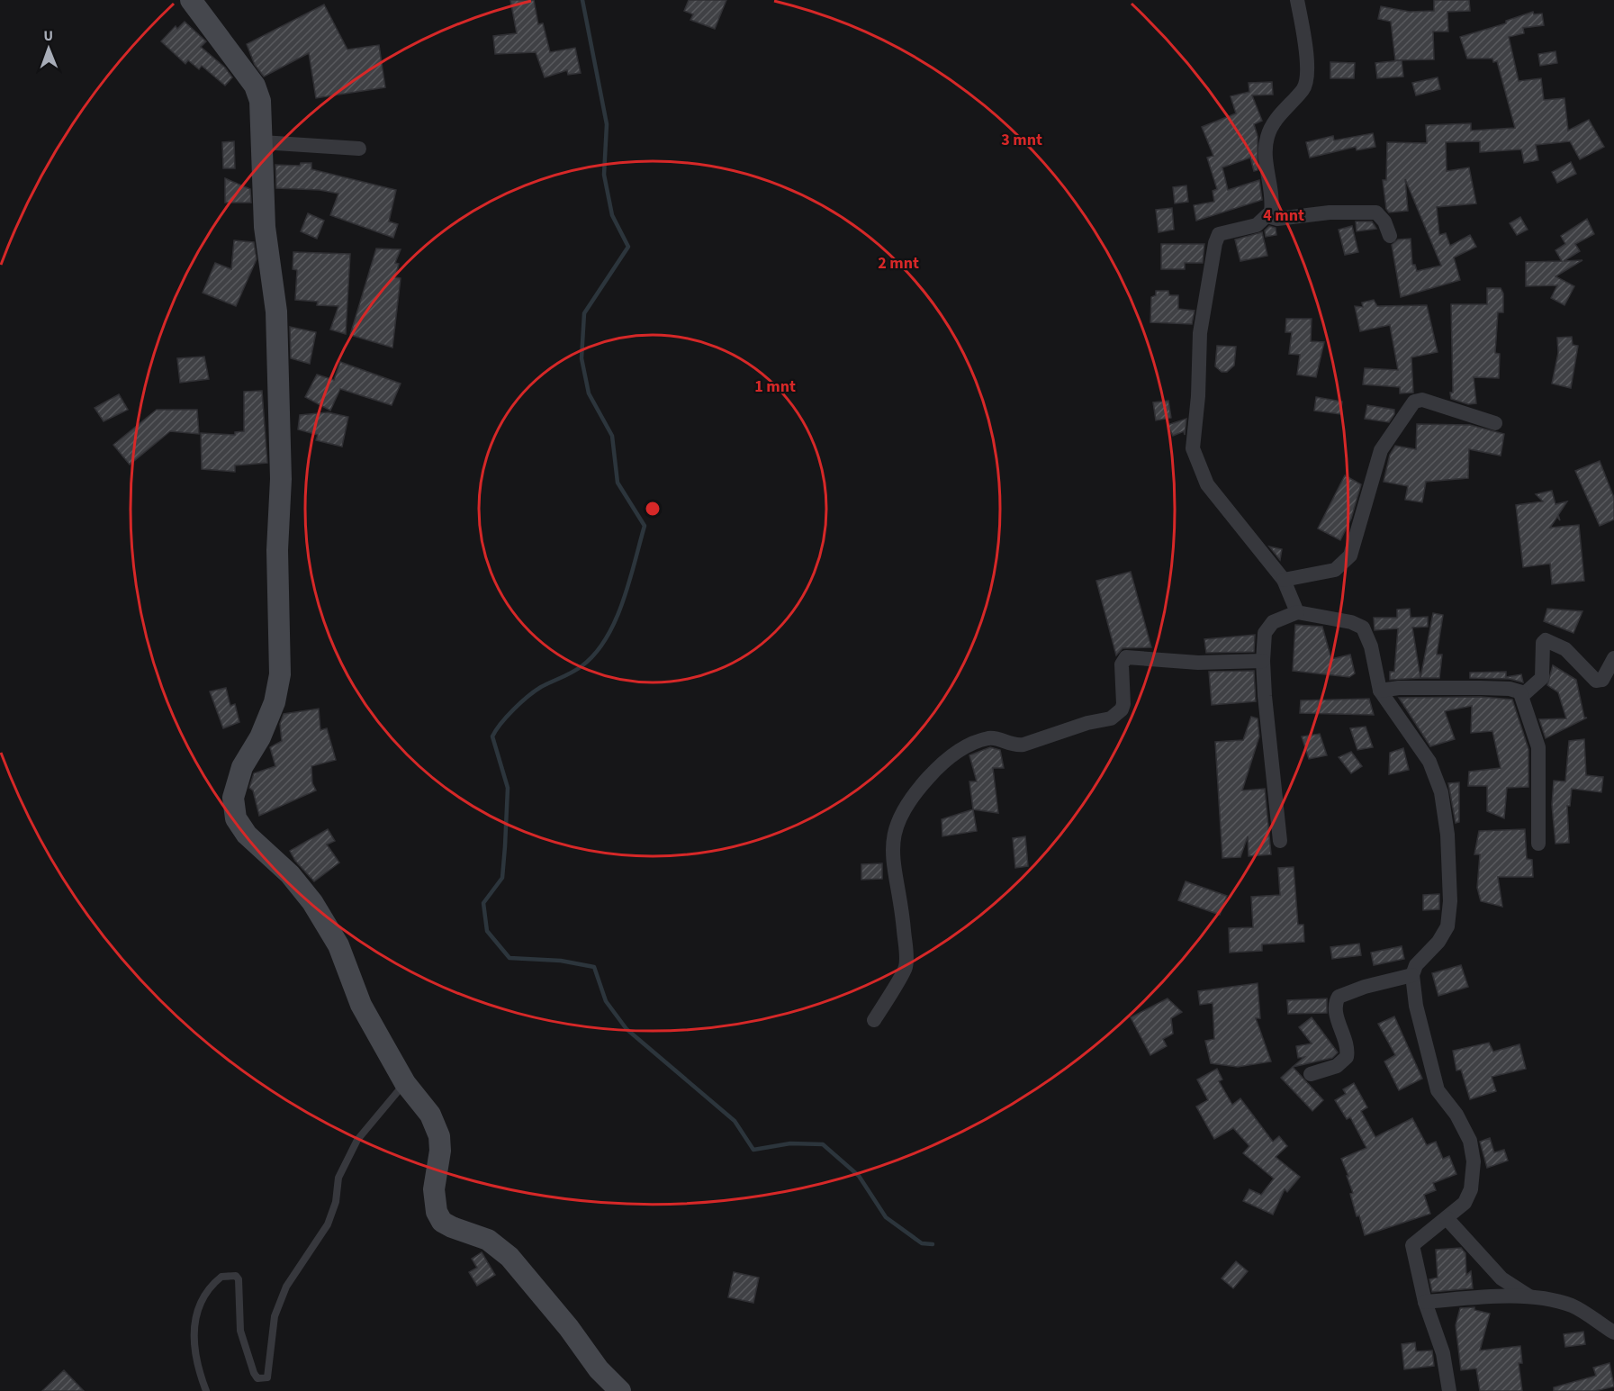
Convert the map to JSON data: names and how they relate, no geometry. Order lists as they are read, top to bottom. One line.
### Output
{"north":"top","rings":["3 mnt","4 mnt","2 mnt","1 mnt"]}
